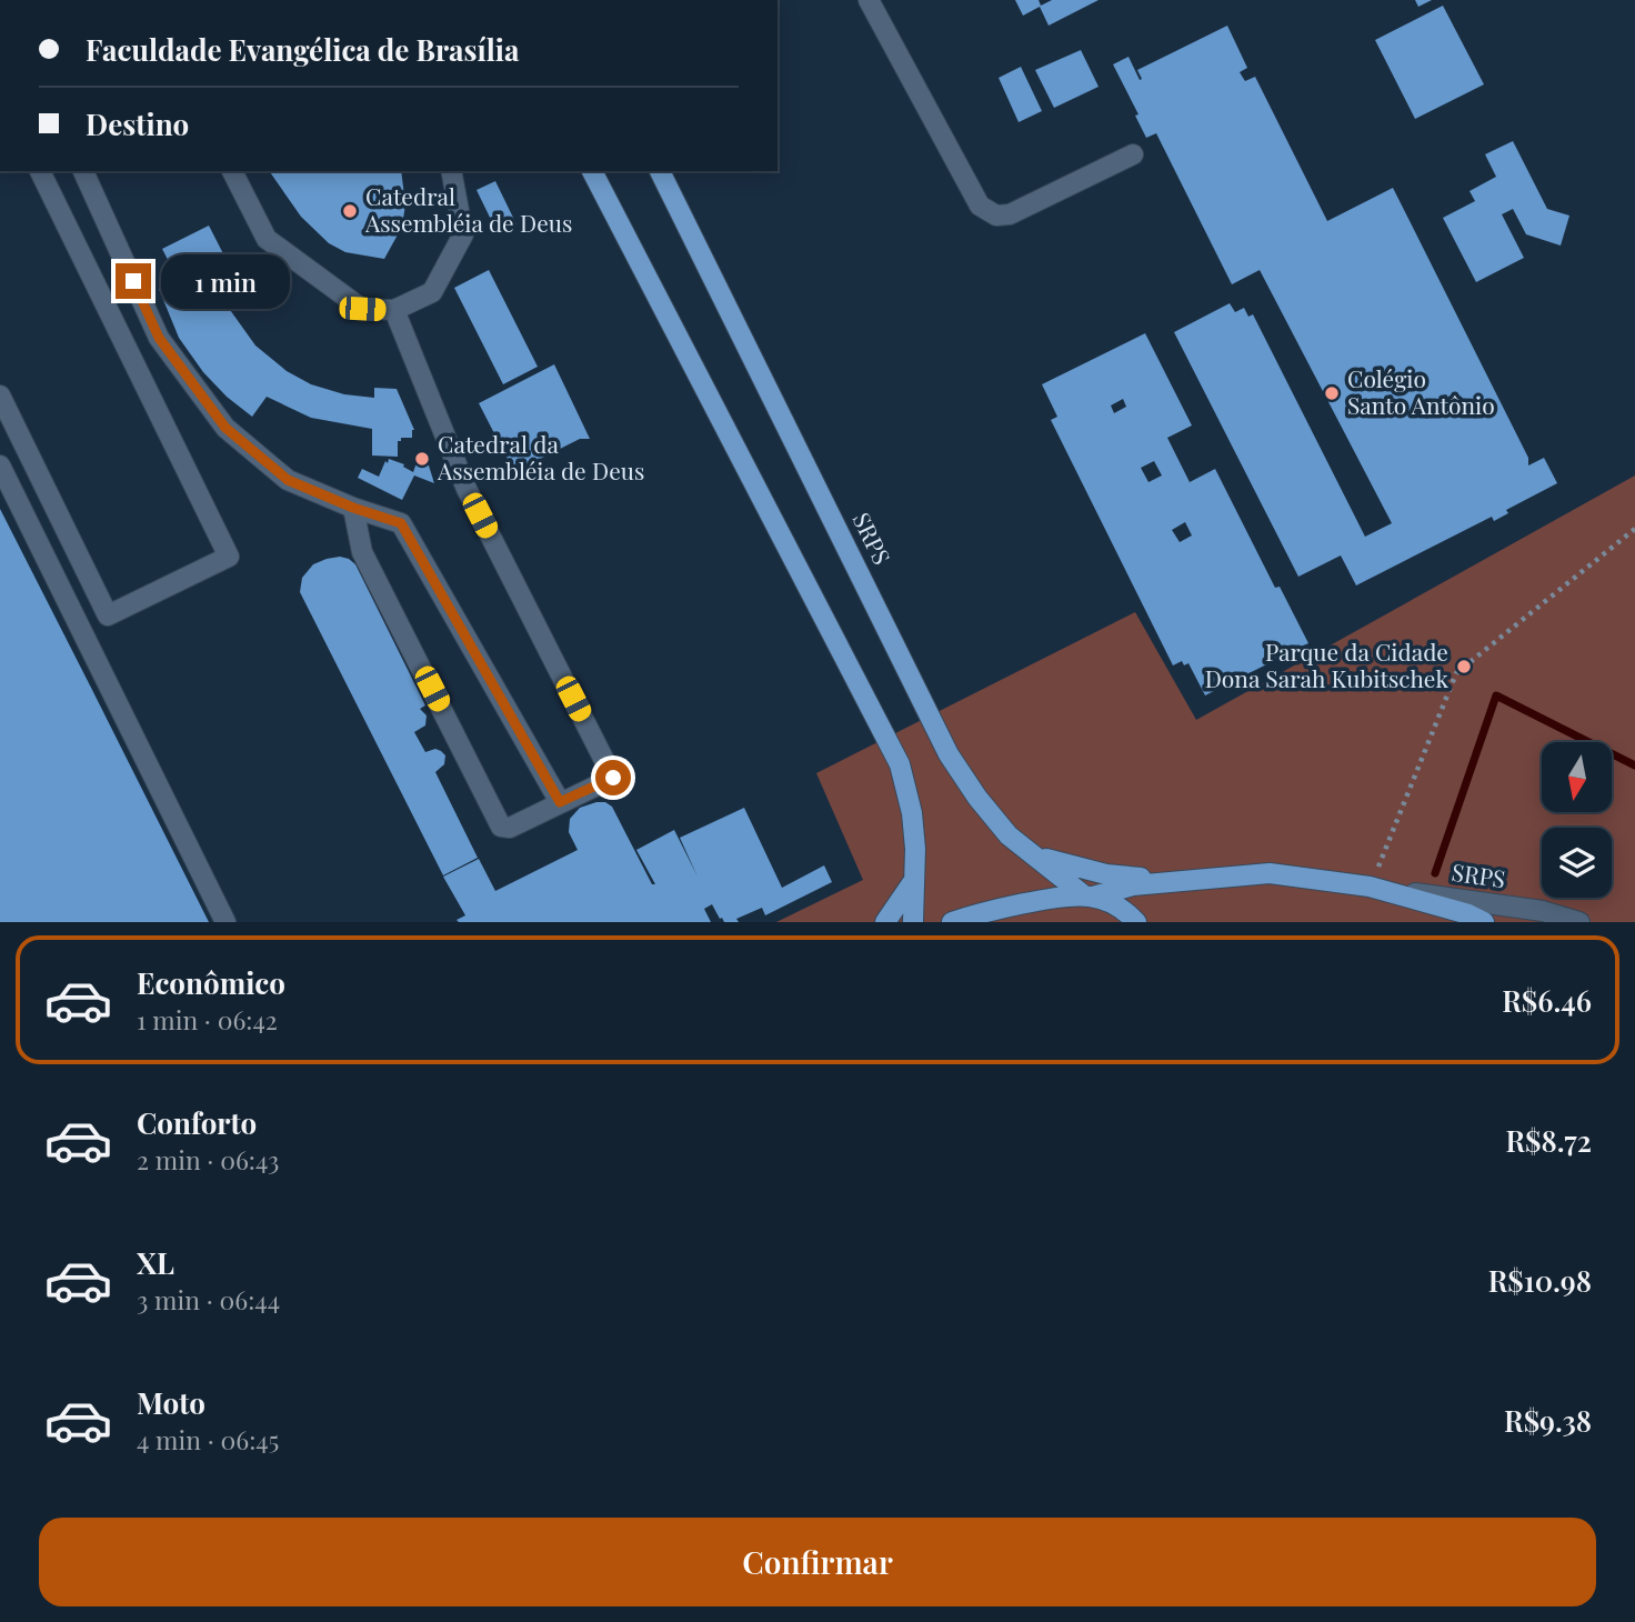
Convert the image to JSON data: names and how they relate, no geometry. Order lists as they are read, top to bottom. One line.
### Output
{"streets":{"main road":["SRPS"]},"places":["Catedral Assembléia de Deus","Colégio Santo Antônio","Catedral da Assembléia de Deus","Parque da Cidade Dona Sarah Kubitschek"],"north":"bottom","page":{"banner":["Faculdade Evangélica de Brasília","Destino"],"bubble":"1 min","list":[{"name":"Econômico","note":"1 min · 06:42","value":"R$6.46"},{"name":"Conforto","note":"2 min · 06:43","value":"R$8.72"},{"name":"XL","note":"3 min · 06:44","value":"R$10.98"},{"name":"Moto","note":"4 min · 06:45","value":"R$9.38"}],"buttons":"Confirmar"}}
